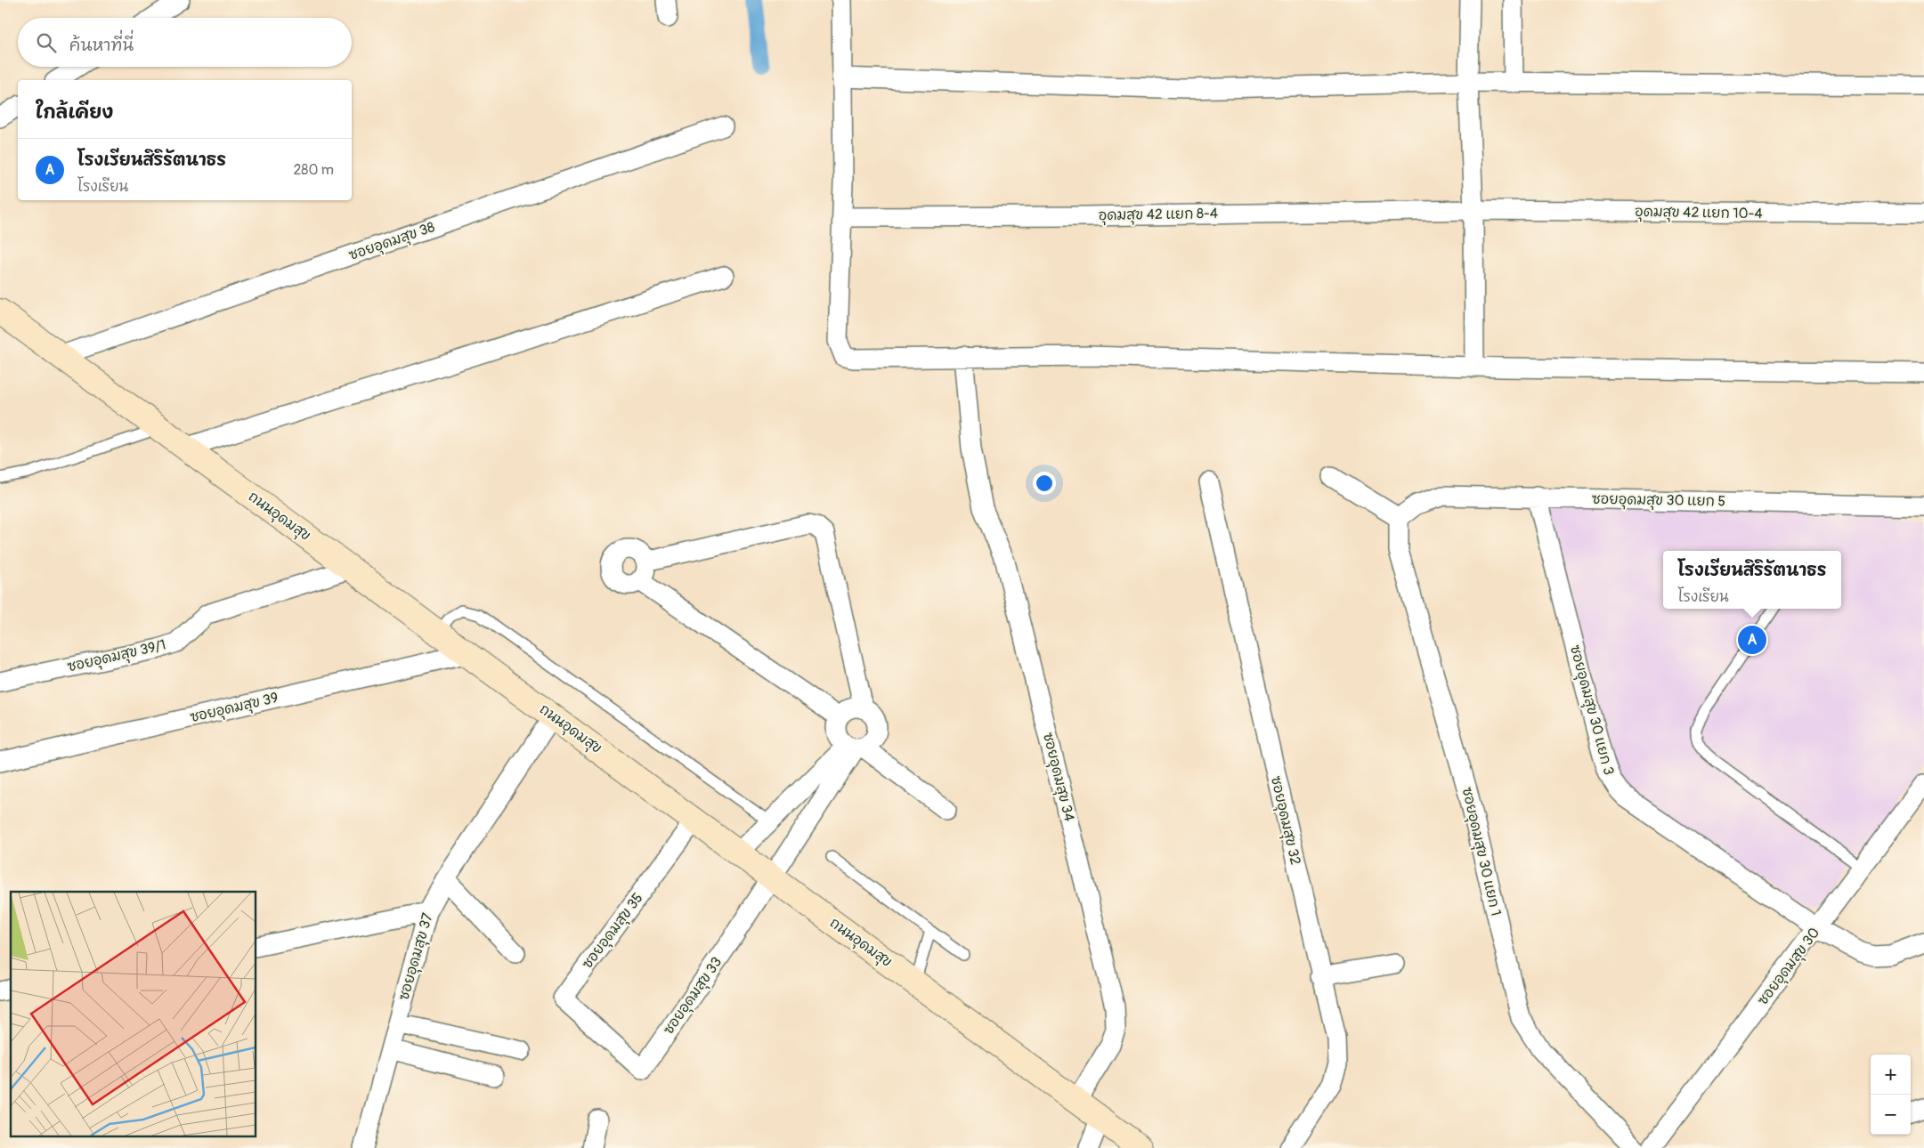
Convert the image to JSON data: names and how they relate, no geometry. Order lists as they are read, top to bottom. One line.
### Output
{"streets":{"main road":["ถนนอุดมสุข"],"street":["อุดมสุข 42 แยก 10-4","อุดมสุข 42 แยก 8-4","ซอยอุดมสุข 38","ซอยอุดมสุข 30 แยก 5","ซอยอุดมสุข 39/1","ซอยอุดมสุข 39","ซอยอุดมสุข 30 แยก 3","ซอยอุดมสุข 34","ซอยอุดมสุข 32","ซอยอุดมสุข 30 แยก 1","ซอยอุดมสุข 35","ซอยอุดมสุข 37","ซอยอุดมสุข 30","ซอยอุดมสุข 33"]},"crossings":[["อุดมสุข 42 แยก 10-4","อุดมสุข 42 แยก 8-4"],["ซอยอุดมสุข 38","ถนนอุดมสุข"],["ซอยอุดมสุข 30 แยก 5","ซอยอุดมสุข 30 แยก 3"],["ซอยอุดมสุข 30 แยก 5","ซอยอุดมสุข 30 แยก 1"],["ถนนอุดมสุข","ซอยอุดมสุข 39/1"],["ถนนอุดมสุข","ซอยอุดมสุข 39"],["ถนนอุดมสุข","ซอยอุดมสุข 34"],["ถนนอุดมสุข","ซอยอุดมสุข 35"],["ถนนอุดมสุข","ซอยอุดมสุข 37"],["ถนนอุดมสุข","ซอยอุดมสุข 33"],["ซอยอุดมสุข 30 แยก 3","ซอยอุดมสุข 30"],["ซอยอุดมสุข 35","ซอยอุดมสุข 33"]],"page":{"search":"ค้นหาที่นี่","heading":"ใกล้เคียง","list":[{"mark":"A","name":"โรงเรียนสิริรัตนาธร","note":"โรงเรียน","value":"280 m"}],"popup":["โรงเรียนสิริรัตนาธร","โรงเรียน"],"pins":"A","map_buttons":["+","−"]}}
